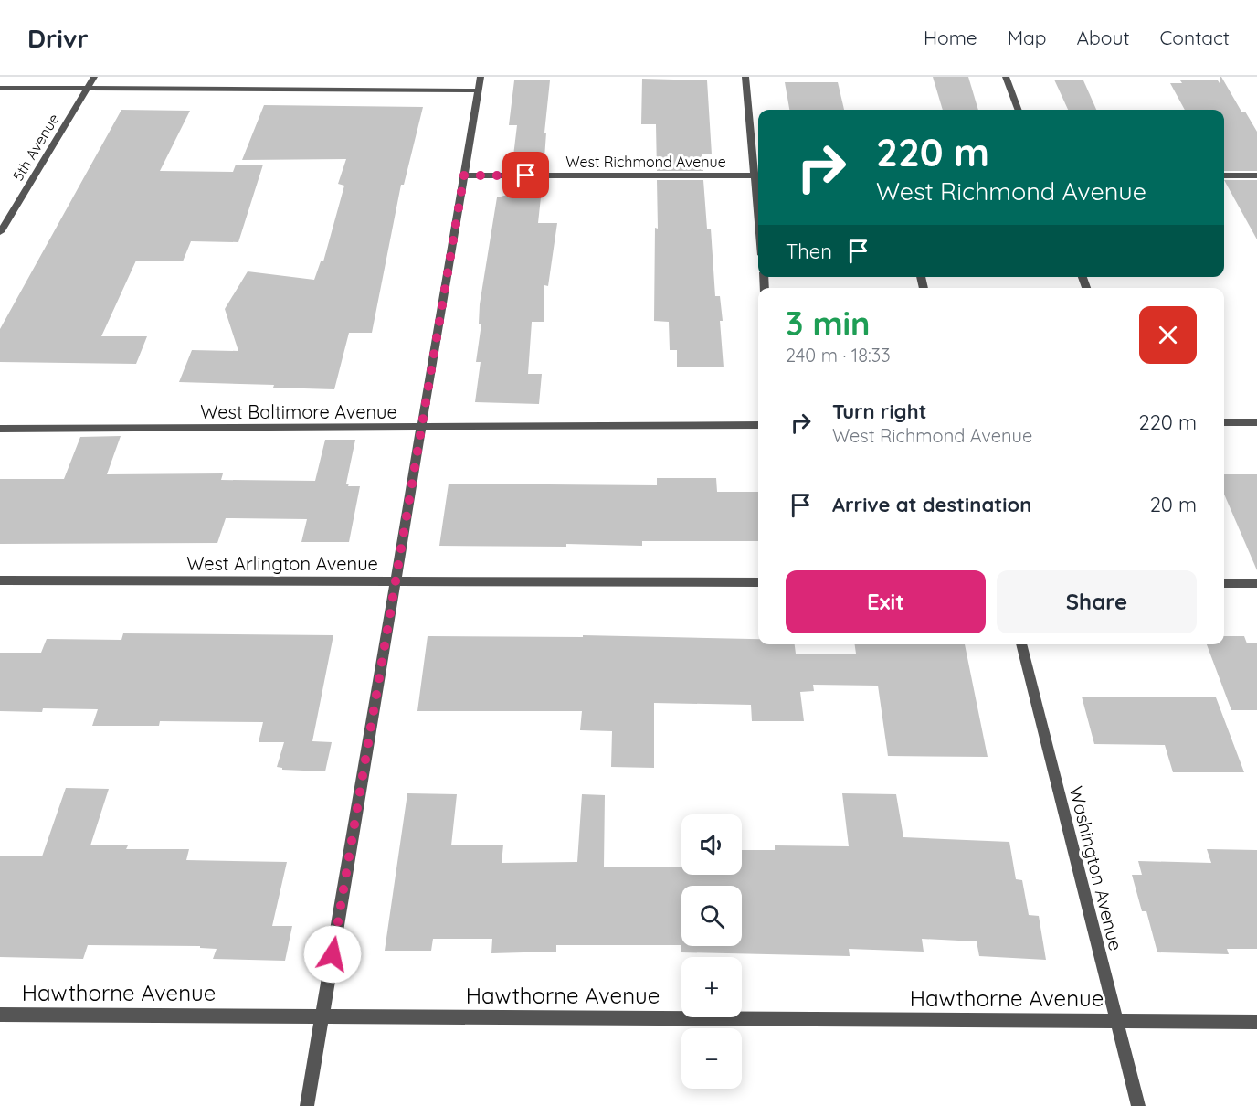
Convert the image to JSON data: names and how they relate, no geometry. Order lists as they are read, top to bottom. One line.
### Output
{"streets":{"street":["5th Avenue","West Richmond Avenue","West Baltimore Avenue","West Arlington Avenue","Washington Avenue","Hawthorne Avenue"]},"crossings":[["Washington Avenue","Hawthorne Avenue"]],"page":{"header":"Drivr","nav":["Home","Map","About","Contact"],"turn":["220 m","West Richmond Avenue"],"then":"Then","heading":["3 min","240 m · 18:33"],"list":[{"name":"Turn right","note":"West Richmond Avenue","value":"220 m"},{"name":"Arrive at destination","value":"20 m"}],"buttons":["Exit","Share"],"map_buttons":["+","−"]}}
